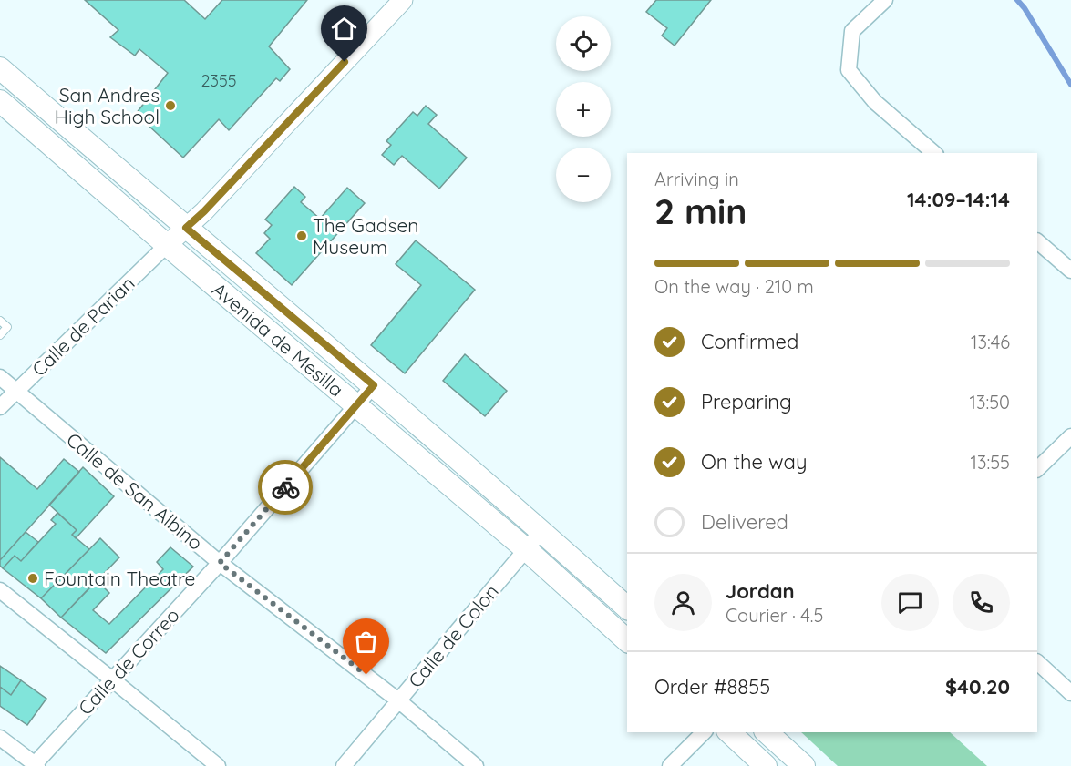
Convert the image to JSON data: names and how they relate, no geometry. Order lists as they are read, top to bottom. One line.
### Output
{"streets":{"main road":["Avenida de Mesilla"],"street":["Calle de Parian","Calle de San Albino","Calle de Colon","Calle de Correo"]},"crossings":[["Calle de Parian","Avenida de Mesilla"],["Calle de Parian","Calle de San Albino"],["Avenida de Mesilla","Calle de Colon"],["Avenida de Mesilla","Calle de Correo"],["Calle de San Albino","Calle de Colon"],["Calle de San Albino","Calle de Correo"]],"places":["San Andres High School","The Gadsen Museum","Fountain Theatre"],"house_numbers":["2355"],"page":{"map_buttons":["+","−"],"heading":["2 min","Arriving in","14:09–14:14"],"panel":["Jordan","Courier · 4.5","Order #8855","$40.20"],"bar":"On the way · 210 m","list":[["Confirmed","13:46"],["Preparing","13:50"],["On the way","13:55"],"Delivered"]}}
